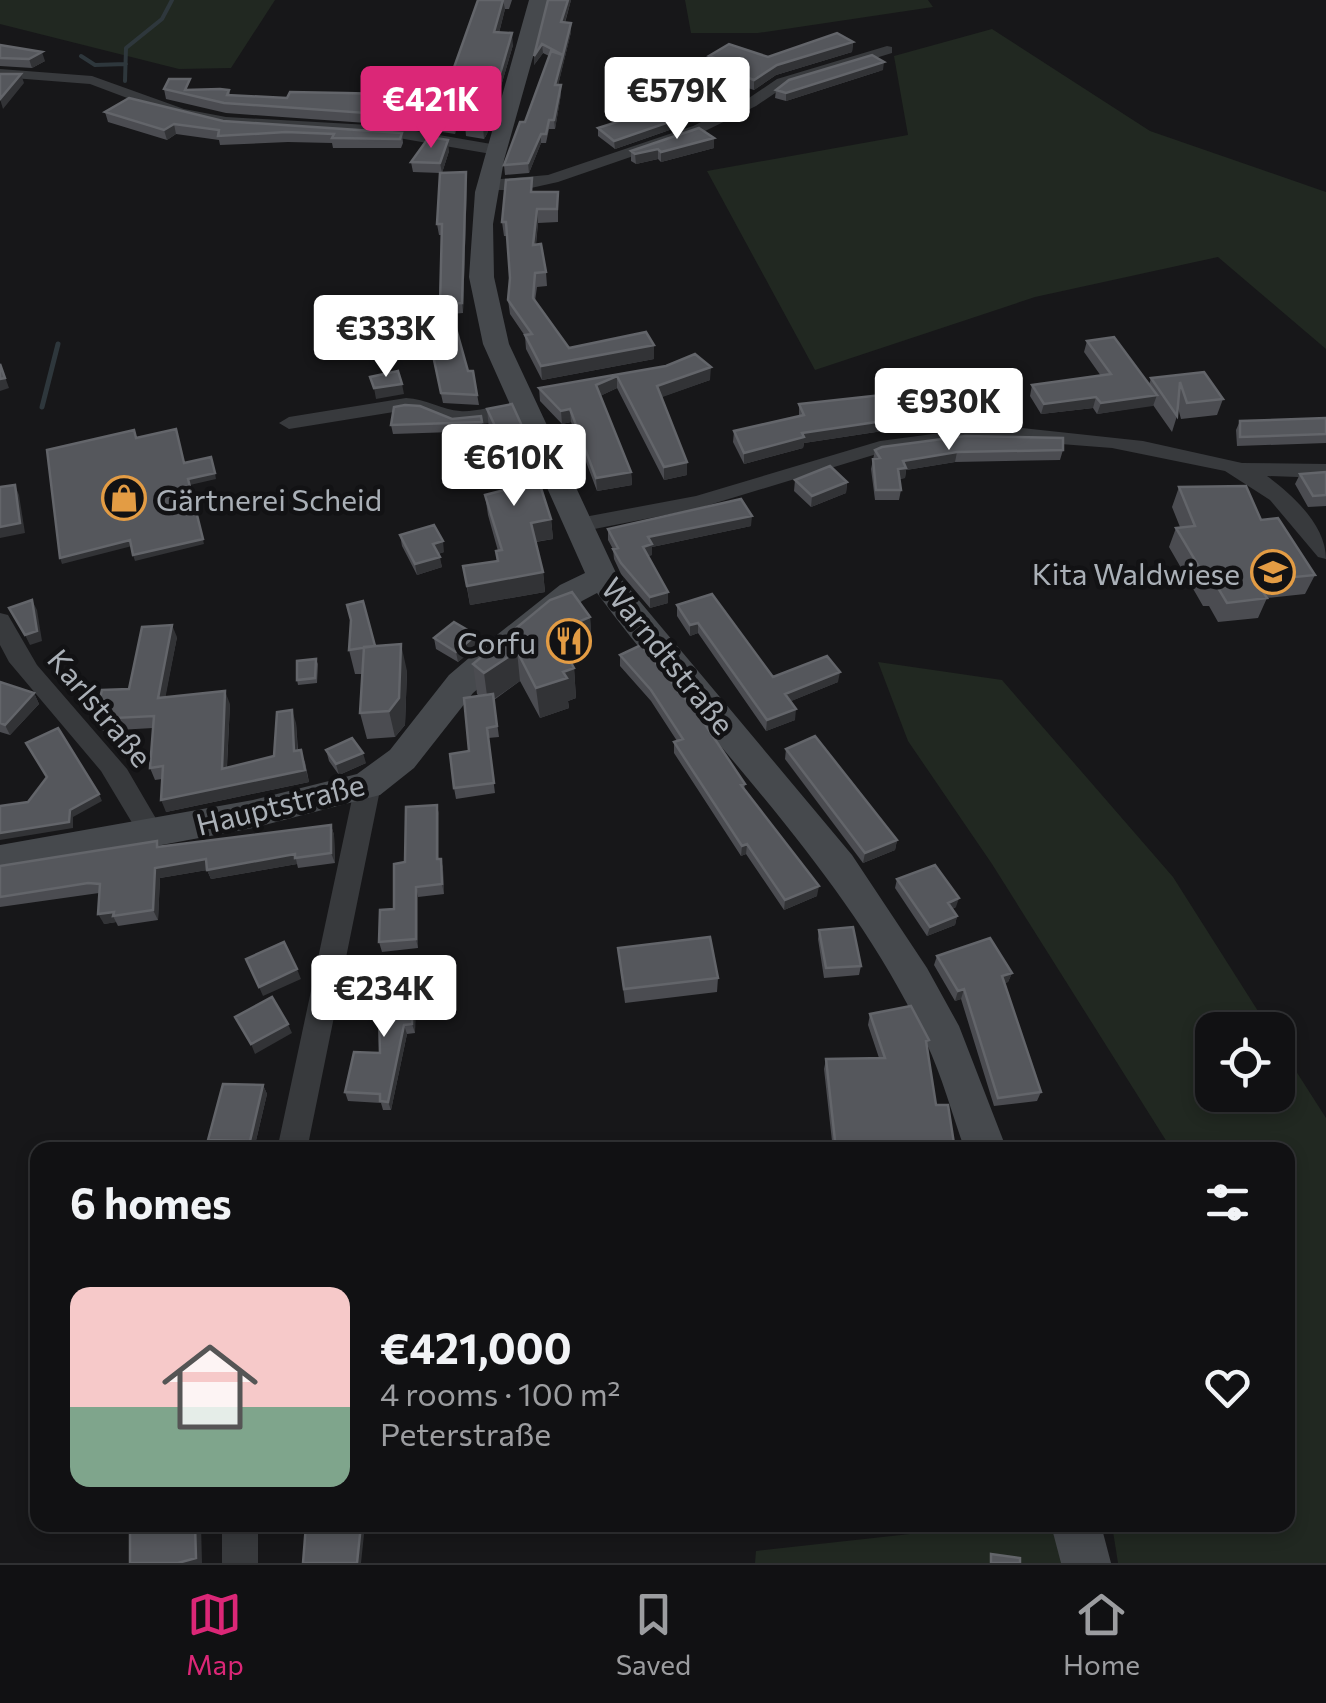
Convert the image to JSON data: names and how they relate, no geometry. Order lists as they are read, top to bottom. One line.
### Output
{"streets":{"main road":["Warndtstraße","Hauptstraße"],"street":["Karlstraße"]},"crossings":[["Warndtstraße","Hauptstraße"],["Karlstraße","Hauptstraße"]],"places":{"shop":["Gärtnerei Scheid"],"school or university":["Kita Waldwiese"],"restaurant":["Corfu"]},"page":{"price":["€579K","€421K","€333K","€930K","€610K","€234K"],"heading":"6 homes","list":[{"name":"€421,000","note":"4 rooms · 100 m² · Peterstraße"}],"tabs":["Map","Saved","Home"]}}
